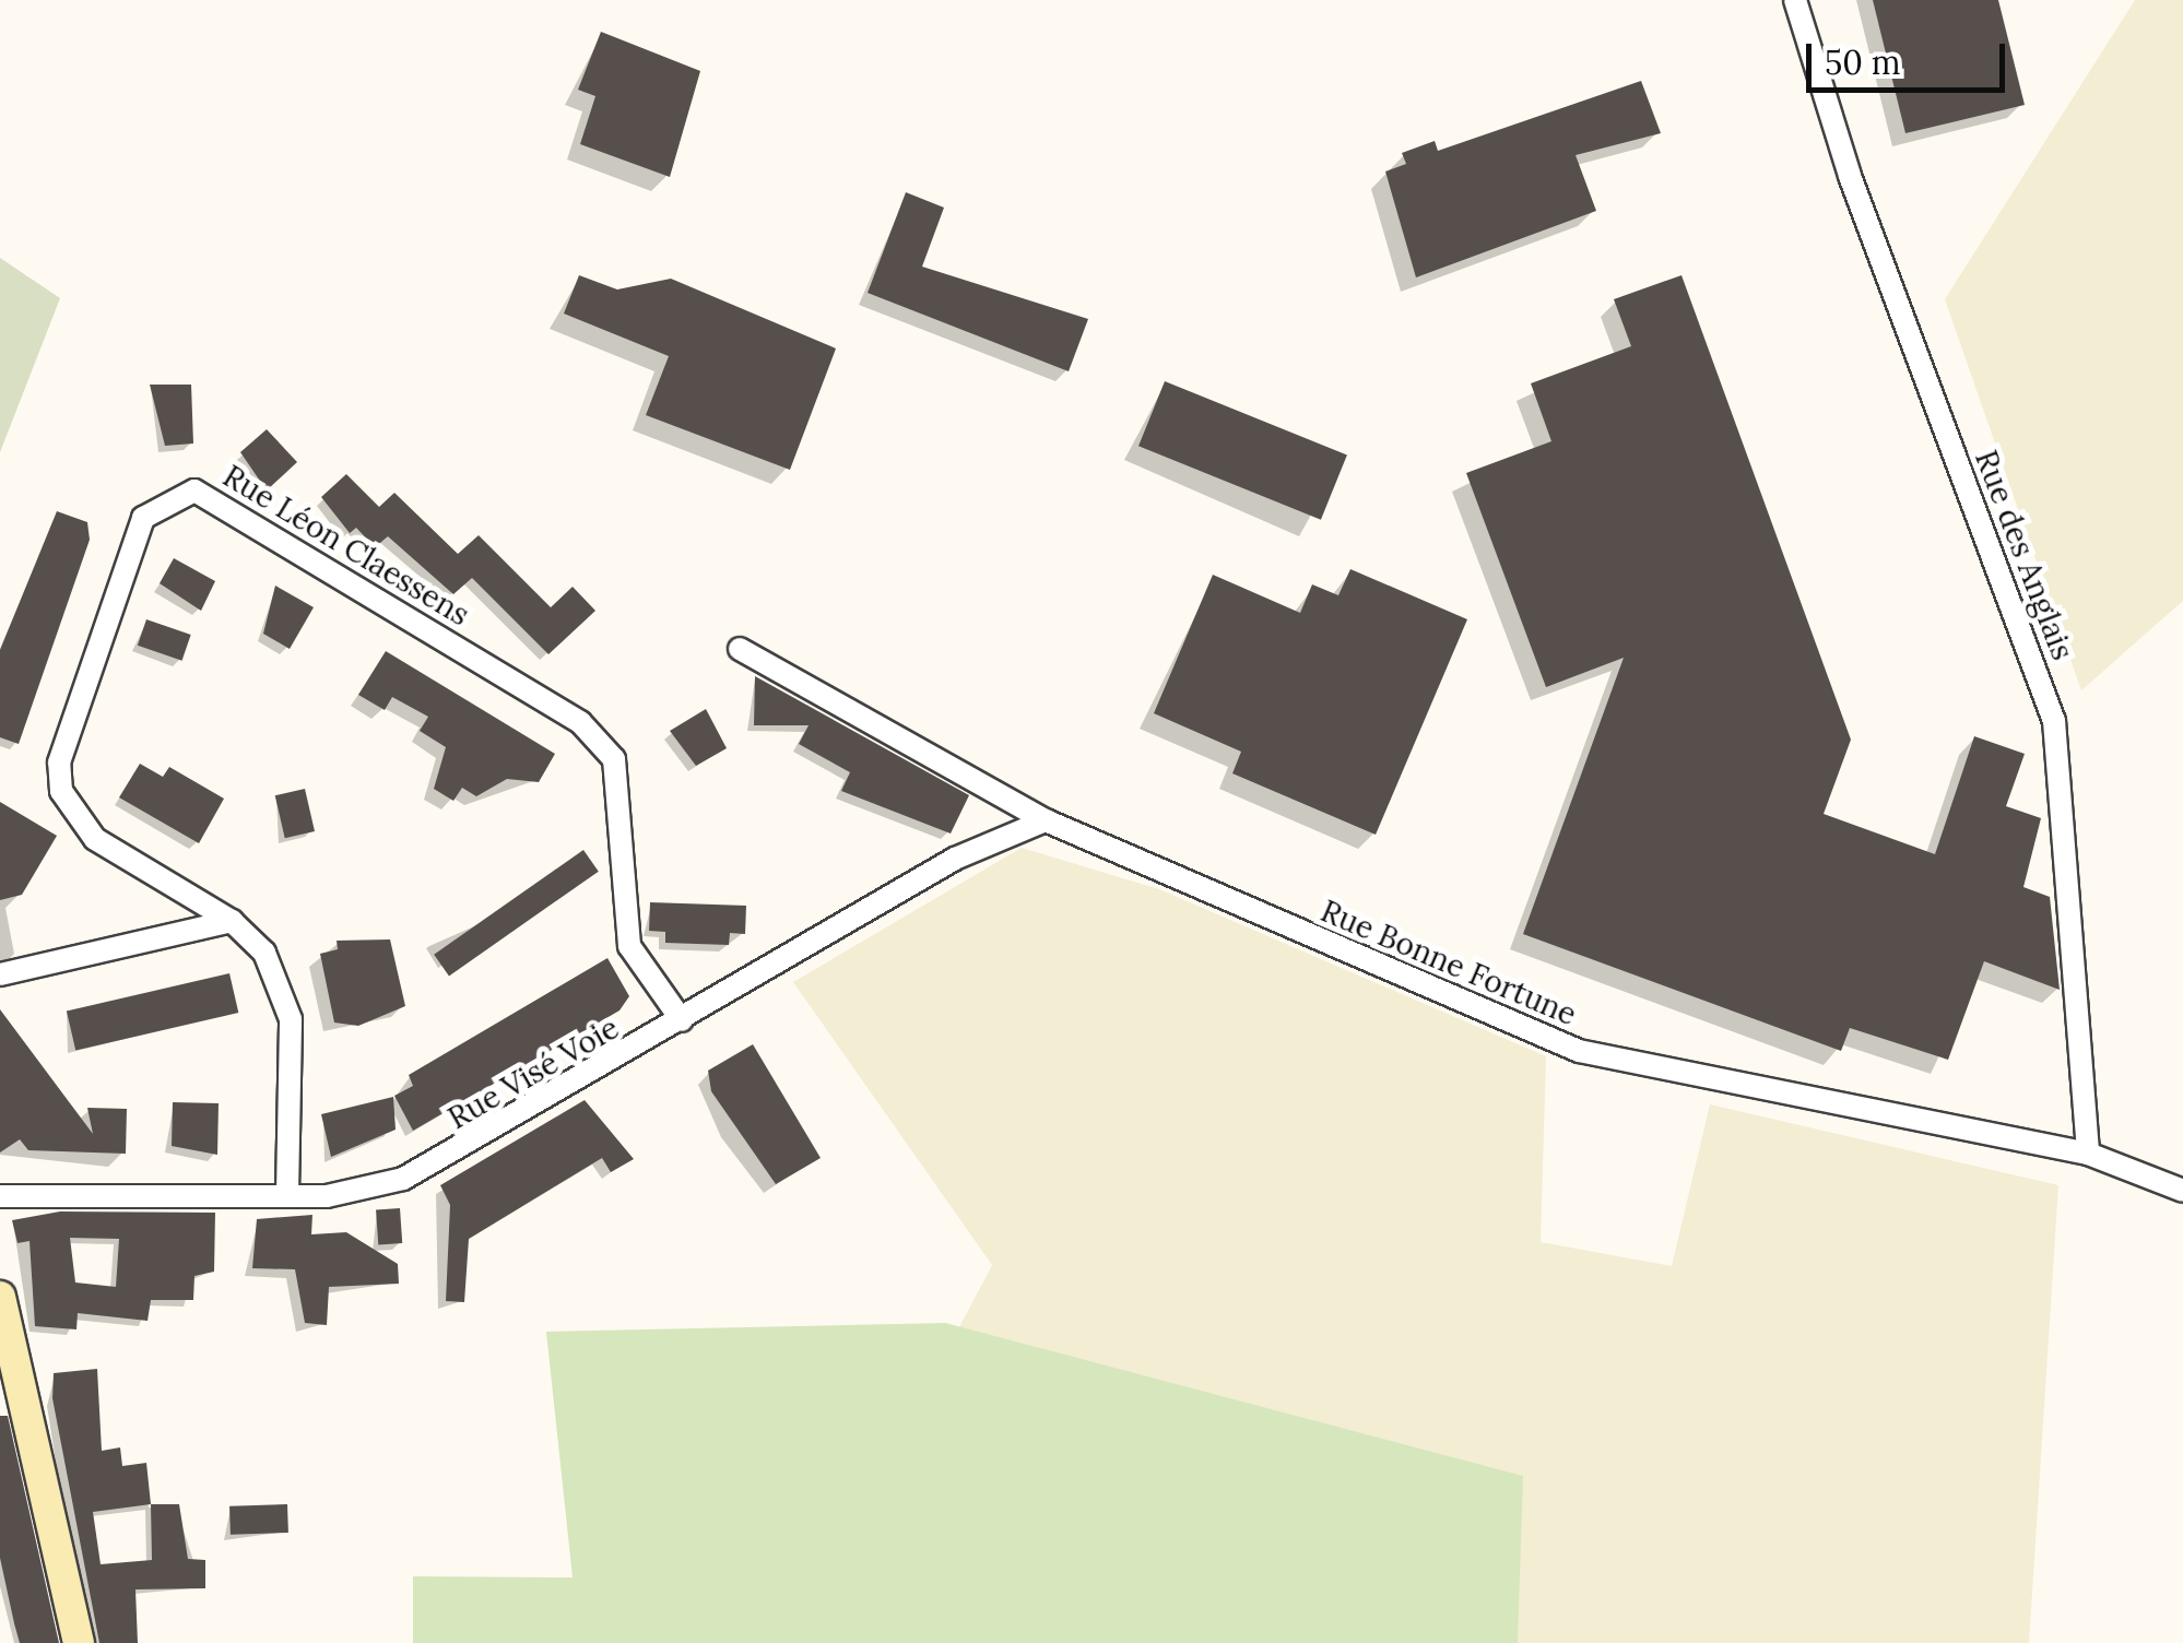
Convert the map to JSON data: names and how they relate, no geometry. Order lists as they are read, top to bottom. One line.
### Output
{"streets":{"street":["Rue Léon Claessens","Rue des Anglais","Rue Bonne Fortune","Rue Visé Voie"]},"crossings":[["Rue Léon Claessens","Rue Visé Voie"],["Rue des Anglais","Rue Bonne Fortune"],["Rue Bonne Fortune","Rue Visé Voie"]],"scale_bar":"50 m"}
